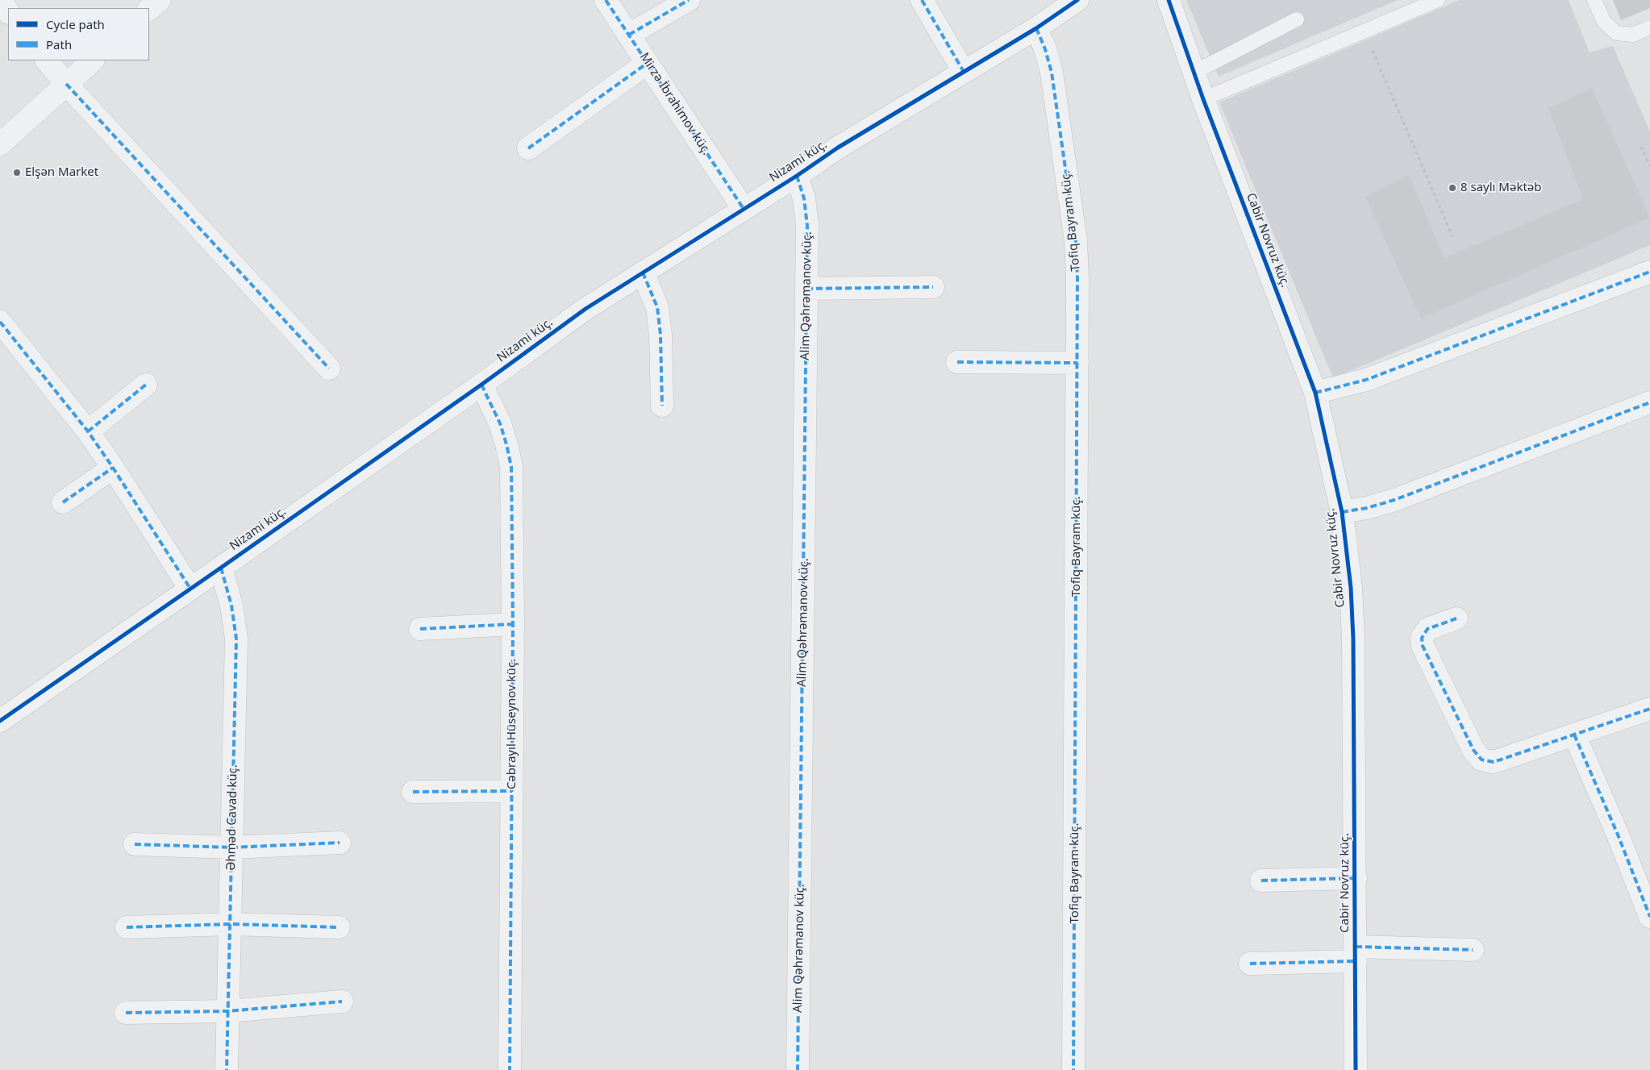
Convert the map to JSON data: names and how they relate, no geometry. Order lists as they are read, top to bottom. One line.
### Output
{"streets":{"street":["Mirzə İbrahimov küç.","Nizami küç.","Tofiq Bayram küç.","Cabir Novruz küç.","Alim Qəhrəmanov küç.","Cəbrayıl Hüseynov küç.","Əhməd Cavad küç."]},"crossings":[["Mirzə İbrahimov küç.","Nizami küç."],["Nizami küç.","Tofiq Bayram küç."],["Nizami küç.","Alim Qəhrəmanov küç."],["Nizami küç.","Cəbrayıl Hüseynov küç."],["Nizami küç.","Əhməd Cavad küç."]],"places":["Elşən Market","8 saylı Məktəb"],"legend":["Cycle path","Path"]}
